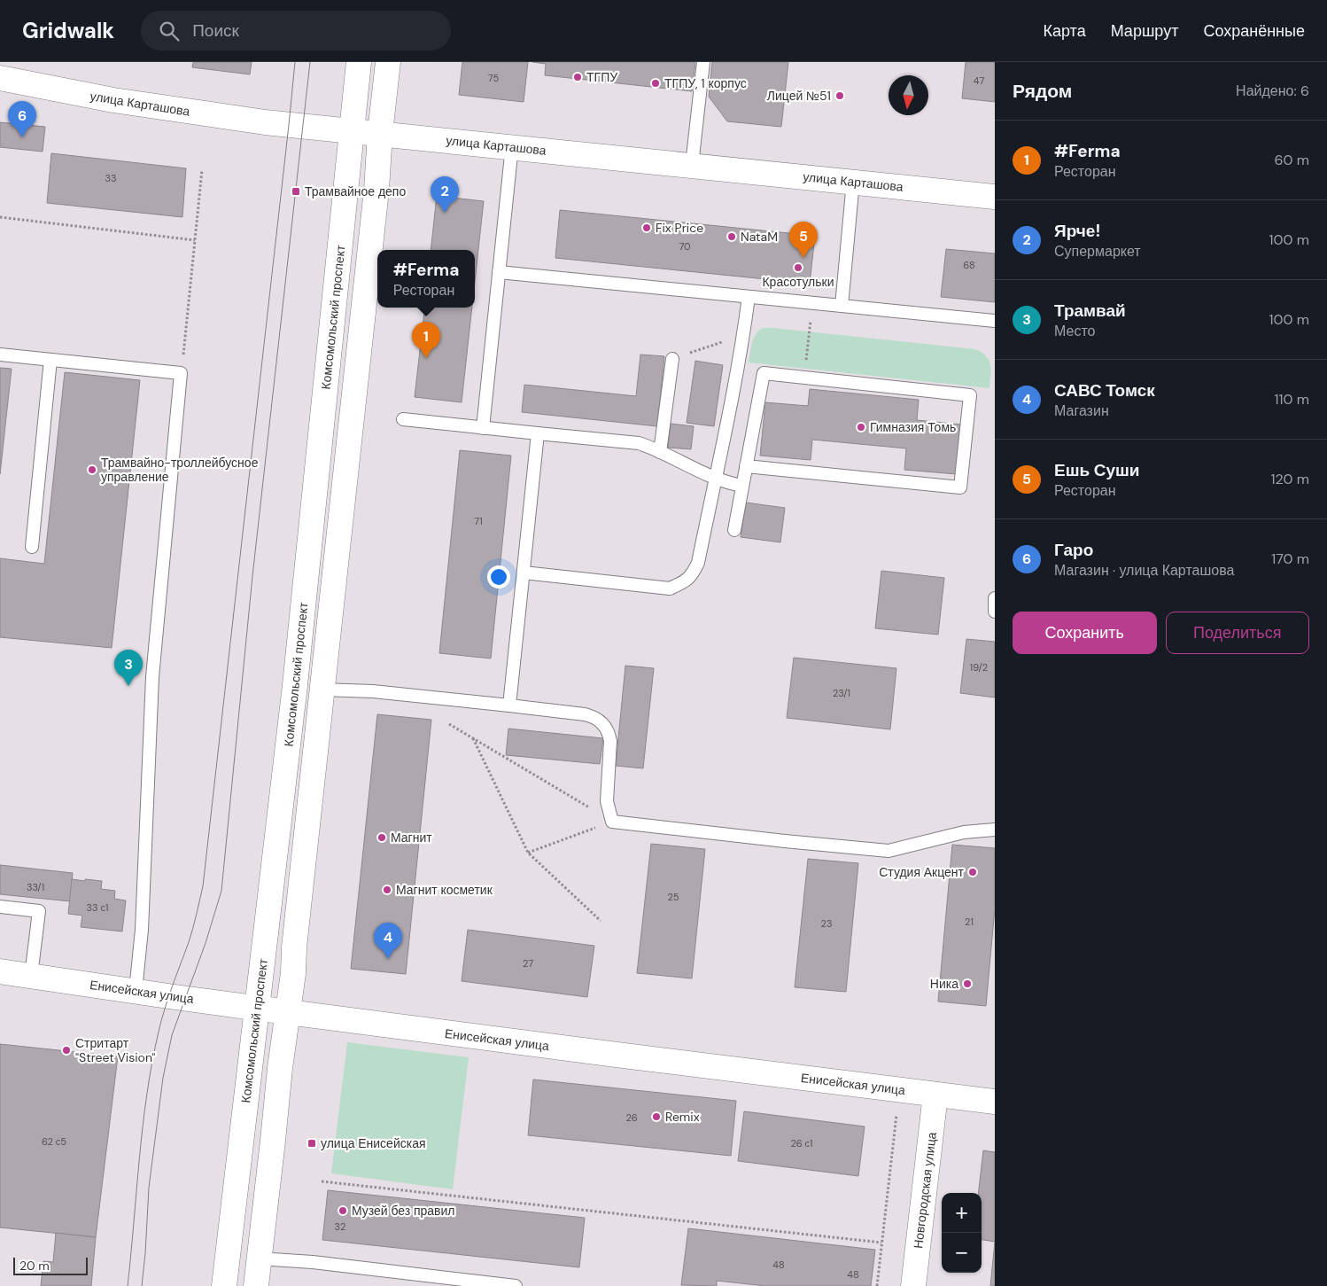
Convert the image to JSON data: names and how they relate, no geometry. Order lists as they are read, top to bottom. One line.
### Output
{"streets":{"main road":["улица Карташова","Комсомольский проспект","Енисейская улица","Новгородская улица"]},"crossings":[["улица Карташова","Комсомольский проспект"],["Комсомольский проспект","Енисейская улица"],["Енисейская улица","Новгородская улица"]],"places":{"other":["ТГПУ","ТГПУ, 1 корпус","Лицей №51","Fix Price","NataM","Красотульки","Гимназия Томь","Трамвайно-троллейбусное управление","Магнит","Студия Акцент","Магнит косметик","Ника","Стритарт \"Street Vision\"","Remix","Музей без правил"],"transit":["Трамвайное депо","улица Енисейская"]},"house_numbers":["75","47","33","70","68","71","19/2","23/1","33/1","25","33 с1","21","23","27","26","62 с5","26 с1","32","48","48"],"scale_bar":"20 m","north":"bottom","page":{"header":"Gridwalk","search":"Поиск","nav":["Карта","Маршрут","Сохранённые"],"heading":["Рядом","Найдено: 6"],"pins":["6","2","5","1","3","4"],"list":[{"mark":"1","name":"#Ferma","note":"Ресторан","value":"60 m"},{"mark":"2","name":"Ярче!","note":"Супермаркет","value":"100 m"},{"mark":"3","name":"Трамвай","note":"Место","value":"100 m"},{"mark":"4","name":"САВС Томск","note":"Магазин","value":"110 m"},{"mark":"5","name":"Ешь Суши","note":"Ресторан","value":"120 m"},{"mark":"6","name":"Гаро","note":"Магазин · улица Карташова","value":"170 m"}],"popup":["#Ferma","Ресторан"],"buttons":["Сохранить","Поделиться"],"map_buttons":["+","−"],"scale":"20 m"}}
